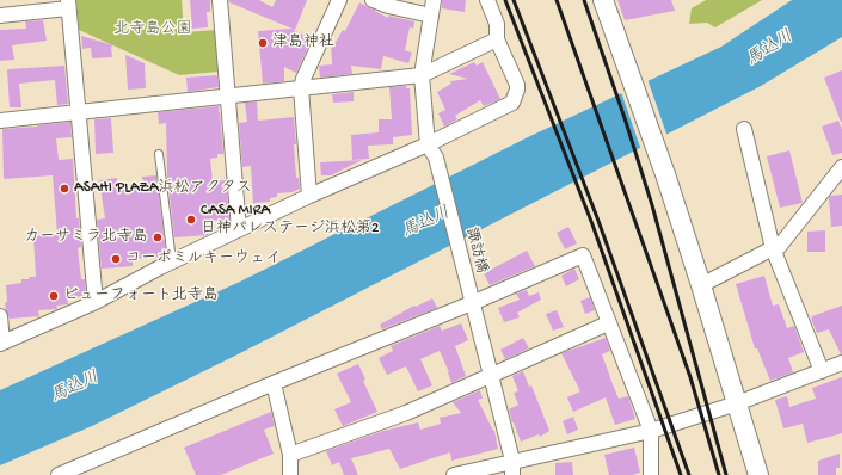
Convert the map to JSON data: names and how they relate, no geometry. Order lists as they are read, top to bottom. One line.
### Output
{"streets":{"street":["諏訪橋"]},"water":["馬込川"],"parks":["北寺島公園"],"places":["津島神社","ASAHI PLAZA浜松アクタス","CASA MIRA 日神パレステージ浜松第2","カーサミラ北寺島","コーポミルキーウェイ","ビューフォート北寺島"]}
